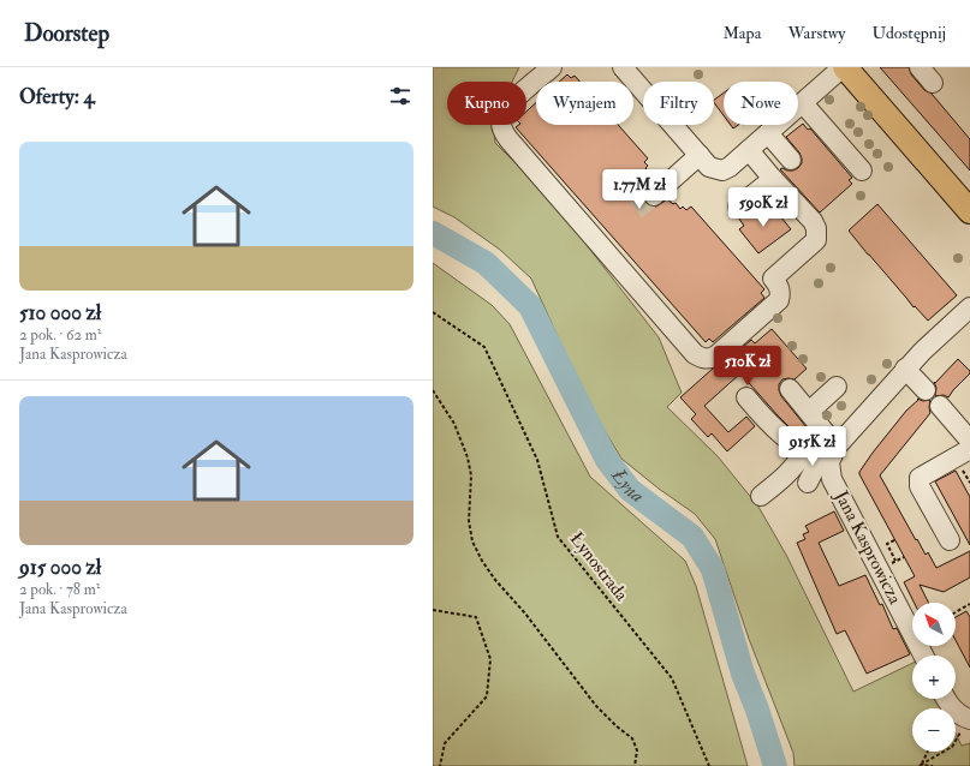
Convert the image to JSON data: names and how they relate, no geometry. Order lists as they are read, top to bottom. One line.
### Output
{"streets":{"street":["Jana Kasprowicza"],"path":["Łynostrada"]},"water":["Łyna"],"north":"top left","page":{"header":"Doorstep","nav":["Mapa","Warstwy","Udostępnij"],"heading":"Oferty: 4","chip":["Kupno","Wynajem","Filtry","Nowe"],"list":[{"name":"510 000 zł","note":"2 pok. · 62 m² · Jana Kasprowicza"},{"name":"915 000 zł","note":"2 pok. · 78 m² · Jana Kasprowicza"}],"price":["1.77M zł","590K zł","510K zł","915K zł"],"map_buttons":["+","−"]}}
